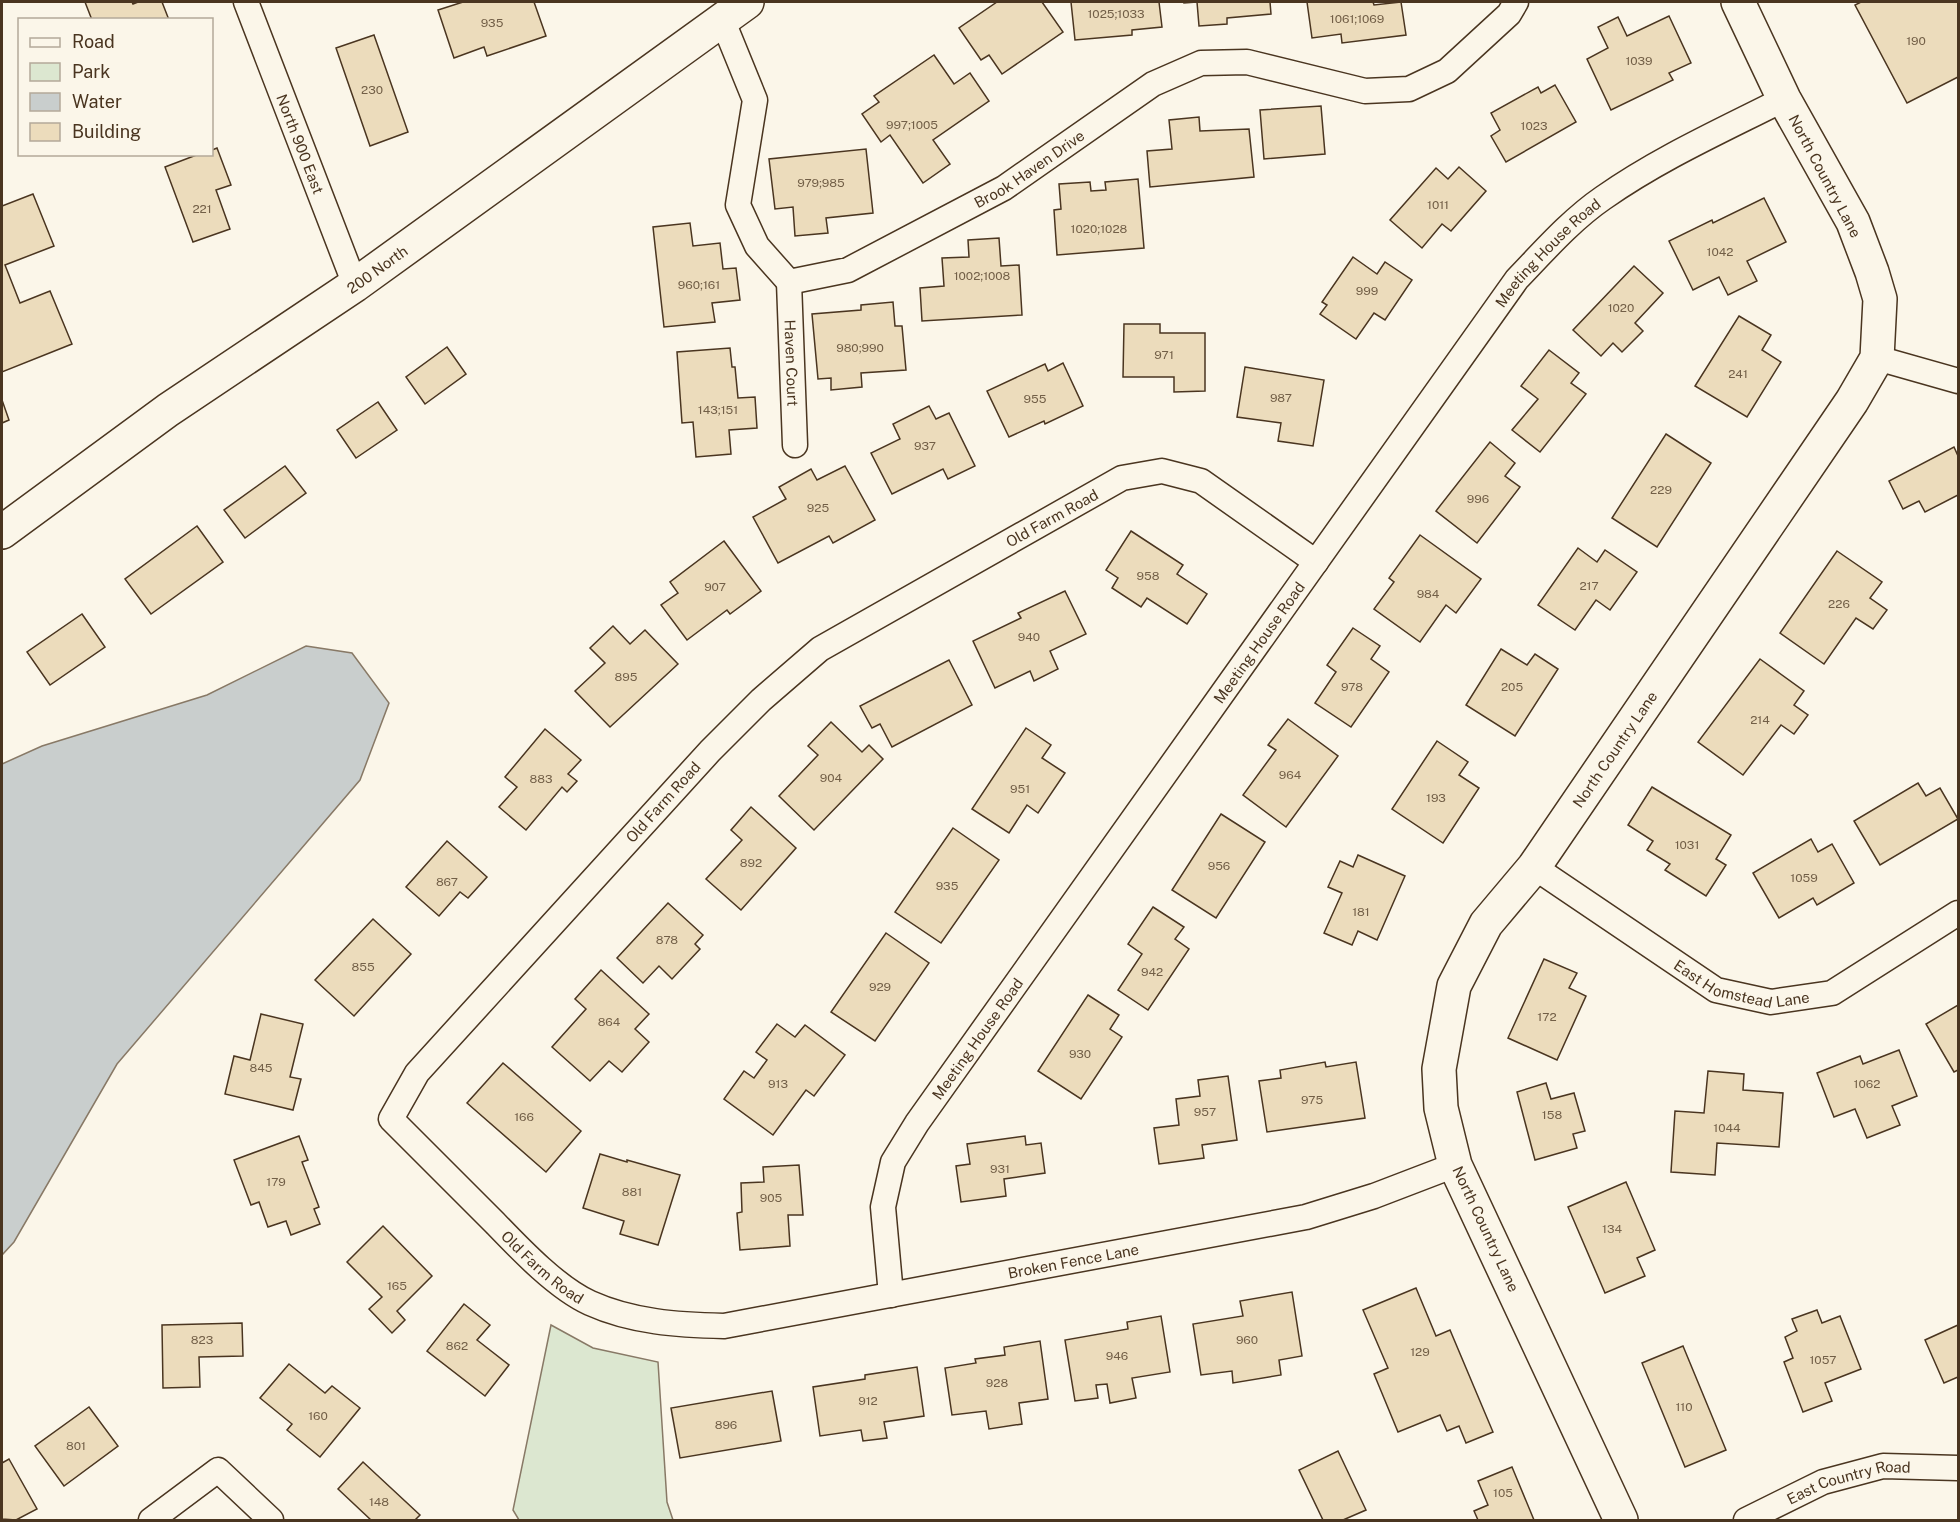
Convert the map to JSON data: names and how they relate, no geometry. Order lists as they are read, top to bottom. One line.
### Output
{"streets":{"street":["North 900 East","Brook Haven Drive","North Country Lane","Meeting House Road","200 North","Haven Court","Old Farm Road","East Homstead Lane","Broken Fence Lane","East Country Road"]},"crossings":[["North 900 East","200 North"],["Brook Haven Drive","Haven Court"],["North Country Lane","Meeting House Road"],["North Country Lane","East Homstead Lane"],["North Country Lane","Broken Fence Lane"],["Meeting House Road","Old Farm Road"],["Meeting House Road","Broken Fence Lane"],["Old Farm Road","Broken Fence Lane"]],"house_numbers":["1025;1033","1061;1069","935","190","1039","230","997;1005","1023","979;985","1011","221","1020;1028","1042","1002;1008","960;161","999","1020","980;990","971","241","987","955","143;151","937","229","996","925","958","217","907","984","226","940","895","978","205","214","964","904","883","951","193","1031","892","956","1059","867","935","181","878","855","942","929","172","864","930","845","913","1062","975","957","158","166","1044","931","179","881","905","134","165","823","960","862","129","946","1057","928","912","110","160","896","801","105","148"],"legend":["Road","Park","Water","Building"]}
